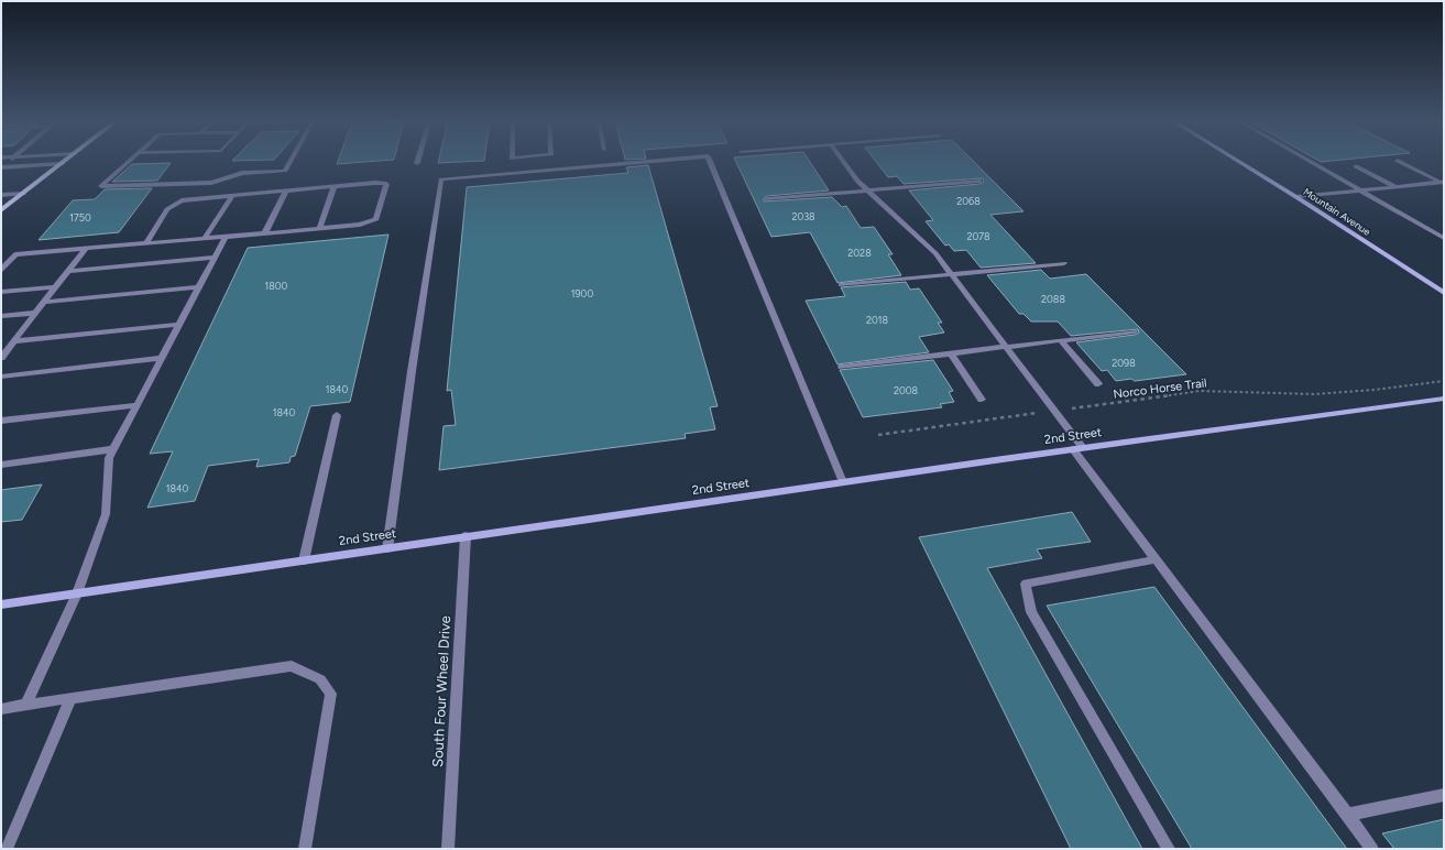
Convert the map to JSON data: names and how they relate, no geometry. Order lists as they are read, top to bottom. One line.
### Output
{"streets":{"main road":["Mountain Avenue","2nd Street"],"street":["South Four Wheel Drive"],"path":["Norco Horse Trail"]},"crossings":[["2nd Street","South Four Wheel Drive"]],"house_numbers":["2068","2038","1750","2078","2028","1800","1900","2088","2018","2098","1840","2008","1840","1840"]}
